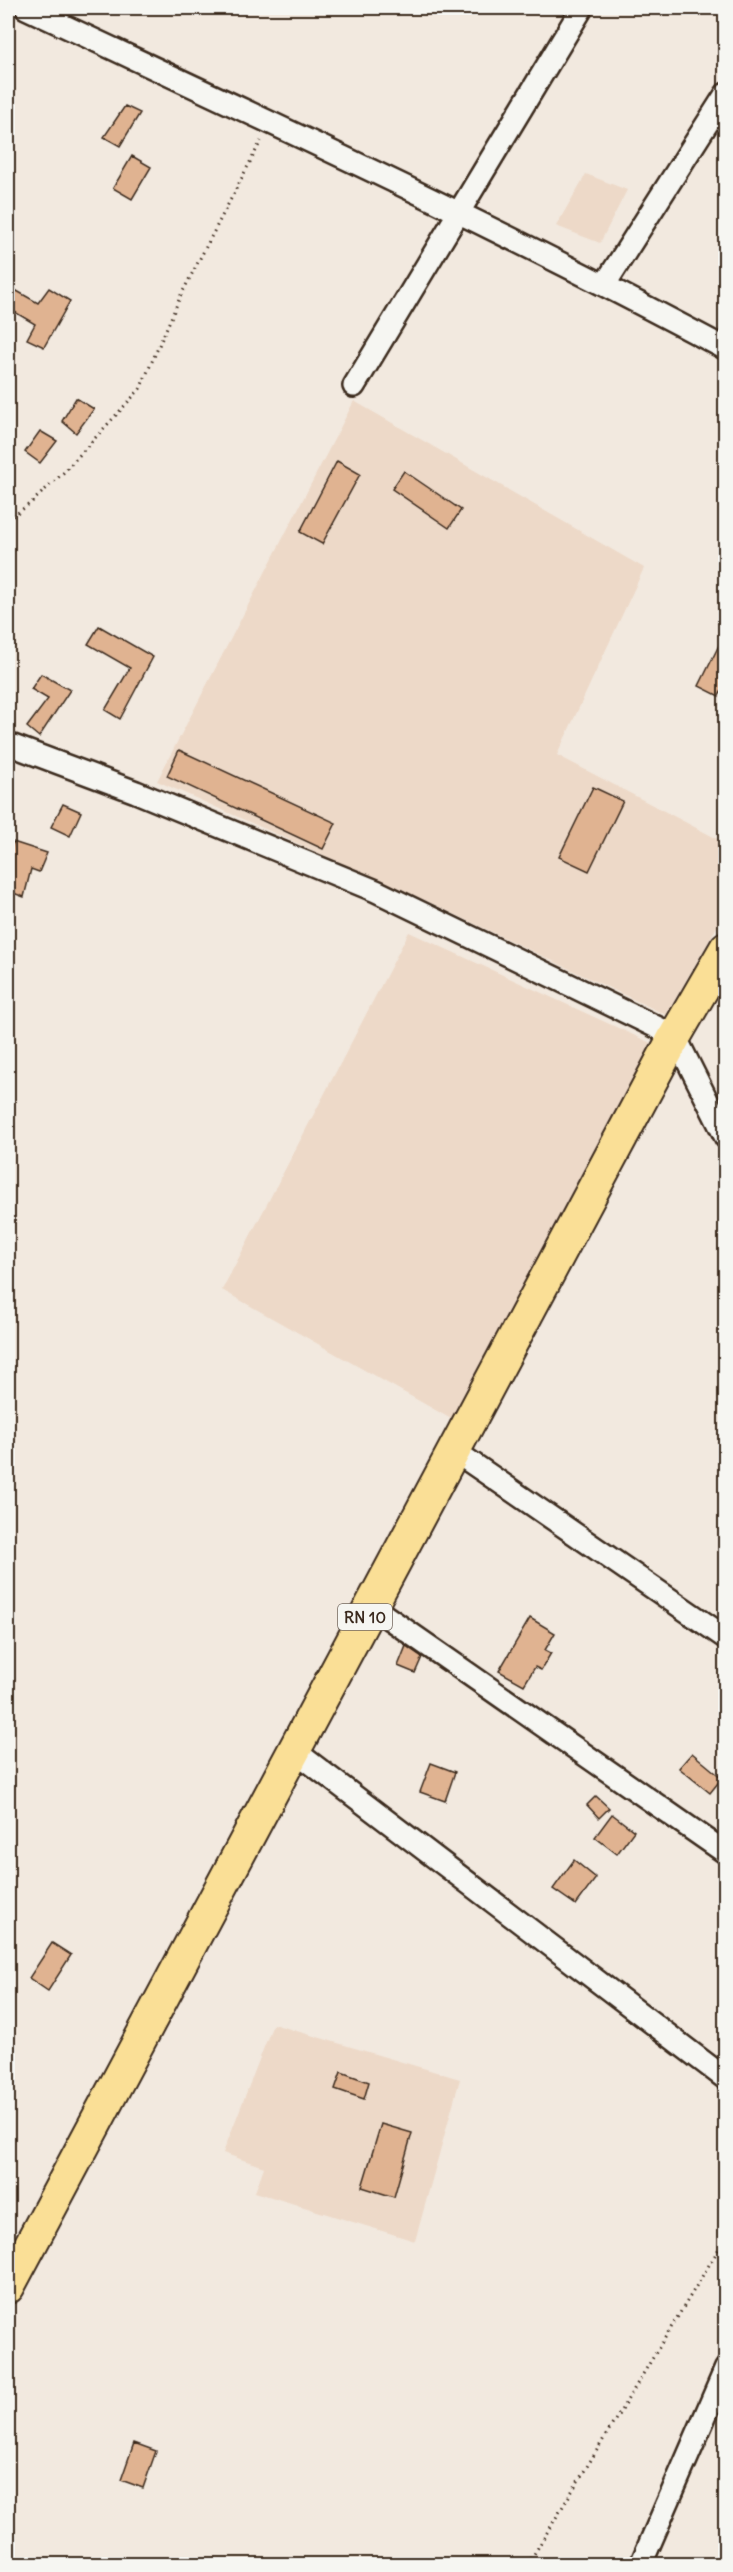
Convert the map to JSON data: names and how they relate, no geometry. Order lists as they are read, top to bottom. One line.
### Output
{"streets":{"main road":["RN 10"]}}
